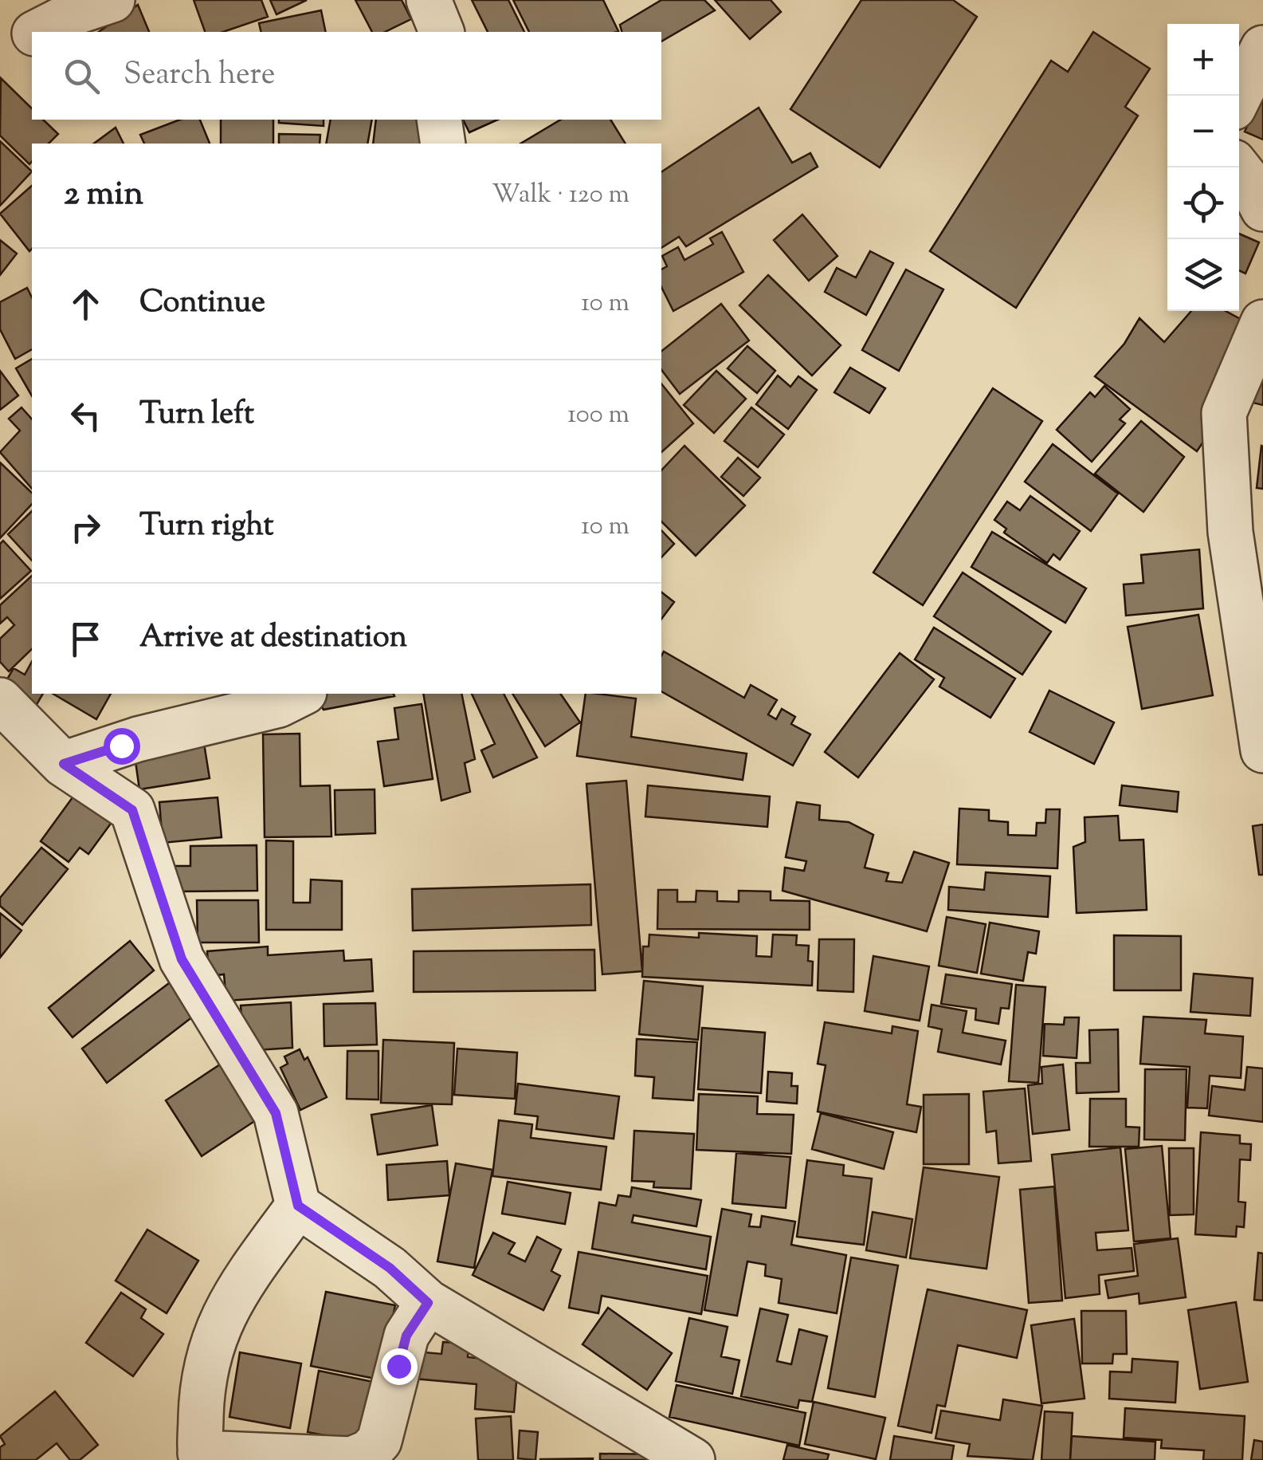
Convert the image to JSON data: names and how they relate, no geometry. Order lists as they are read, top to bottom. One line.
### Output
{"page":{"map_buttons":["+","−"],"search":"Search here","heading":["2 min","Walk · 120 m"],"list":[["Continue","10 m"],["Turn left","100 m"],["Turn right","10 m"],"Arrive at destination"]}}
